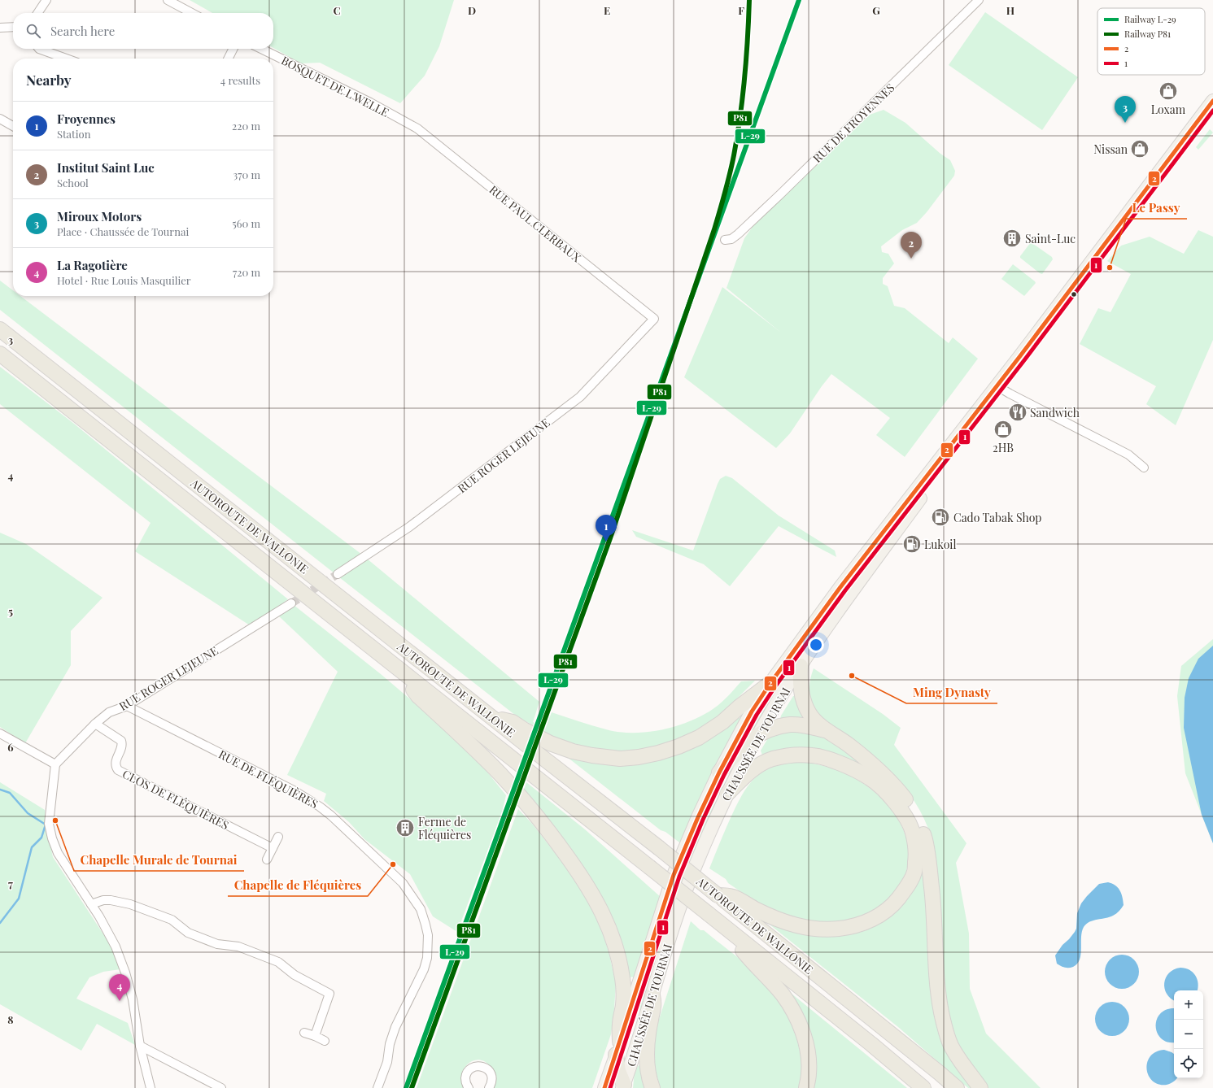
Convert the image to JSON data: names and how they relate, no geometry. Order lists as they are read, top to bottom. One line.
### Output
{"streets":{"highway":["AUTOROUTE DE WALLONIE"],"main road":["CHAUSSÉE DE TOURNAI"],"street":["BOSQUET DE L'WELLE","RUE DE FROYENNES","RUE PAUL CLERBAUX","RUE ROGER LEJEUNE","RUE DE FLÉQUIÈRES","CLOS DE FLÉQUIÈRES"]},"crossings":[["BOSQUET DE L'WELLE","RUE PAUL CLERBAUX"],["RUE PAUL CLERBAUX","RUE ROGER LEJEUNE"],["RUE ROGER LEJEUNE","RUE DE FLÉQUIÈRES"],["RUE ROGER LEJEUNE","CLOS DE FLÉQUIÈRES"]],"places":{"shop":["Loxam","Nissan","2HB"],"building":["Saint-Luc","Ferme de Fléquières"],"other":["Le Passy","Ming Dynasty","Chapelle Murale de Tournai","Chapelle de Fléquières"],"restaurant":["Sandwich"],"fuel station":["Cado Tabak Shop","Lukoil"]},"lines":["rail line L-29","rail line P81","transit line 2","transit line 1"],"legend":["Railway L-29","Railway P81","2","1"],"page":{"search":"Search here","heading":["Nearby","4 results"],"pins":["3","2","1","4"],"list":[{"mark":"1","name":"Froyennes","note":"Station","value":"220 m"},{"mark":"2","name":"Institut Saint Luc","note":"School","value":"370 m"},{"mark":"3","name":"Miroux Motors","note":"Place · Chaussée de Tournai","value":"560 m"},{"mark":"4","name":"La Ragotière","note":"Hotel · Rue Louis Masquilier","value":"720 m"}],"map_buttons":["+","−"]},"grid":{"columns":["C","D","E","F","G","H"],"rows":["3","4","5","6","7","8"]}}
